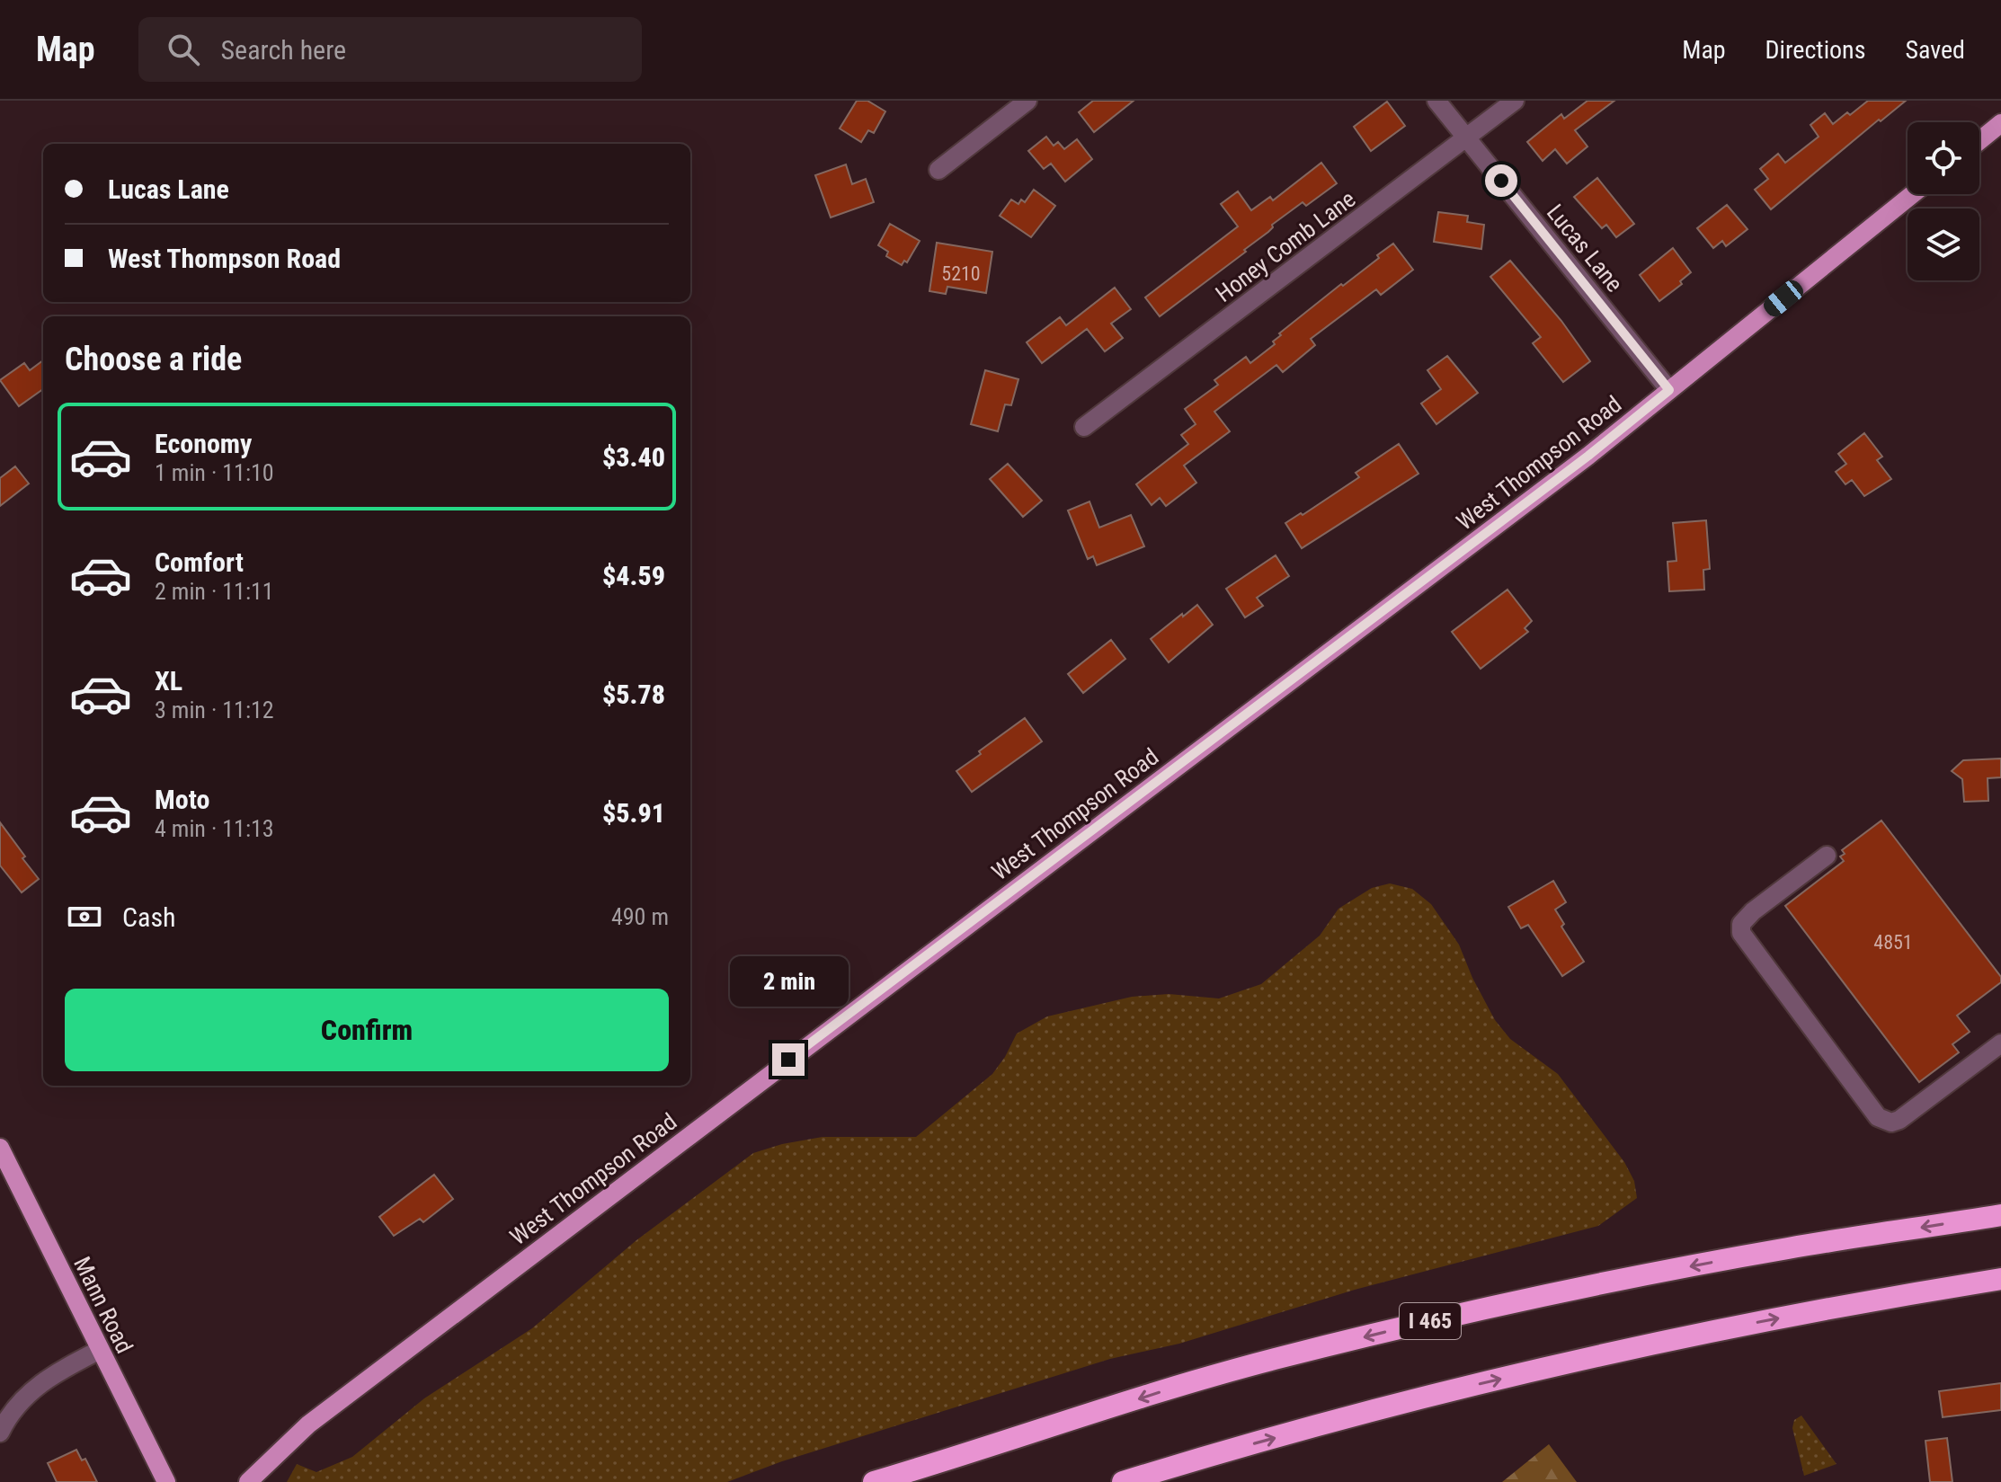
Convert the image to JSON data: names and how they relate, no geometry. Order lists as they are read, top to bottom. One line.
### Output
{"streets":{"highway":["I 465"],"main road":["West Thompson Road","Mann Road"],"street":["Honey Comb Lane","Lucas Lane"]},"crossings":[["Honey Comb Lane","Lucas Lane"],["Lucas Lane","West Thompson Road"]],"house_numbers":["5210","4851"],"page":{"header":"Map","search":"Search here","nav":["Map","Directions","Saved"],"banner":["Lucas Lane","West Thompson Road"],"heading":"Choose a ride","list":[{"name":"Economy","note":"1 min · 11:10","value":"$3.40"},{"name":"Comfort","note":"2 min · 11:11","value":"$4.59"},{"name":"XL","note":"3 min · 11:12","value":"$5.78"},{"name":"Moto","note":"4 min · 11:13","value":"$5.91"}],"pay":["Cash","490 m"],"bubble":"2 min","buttons":"Confirm"}}
